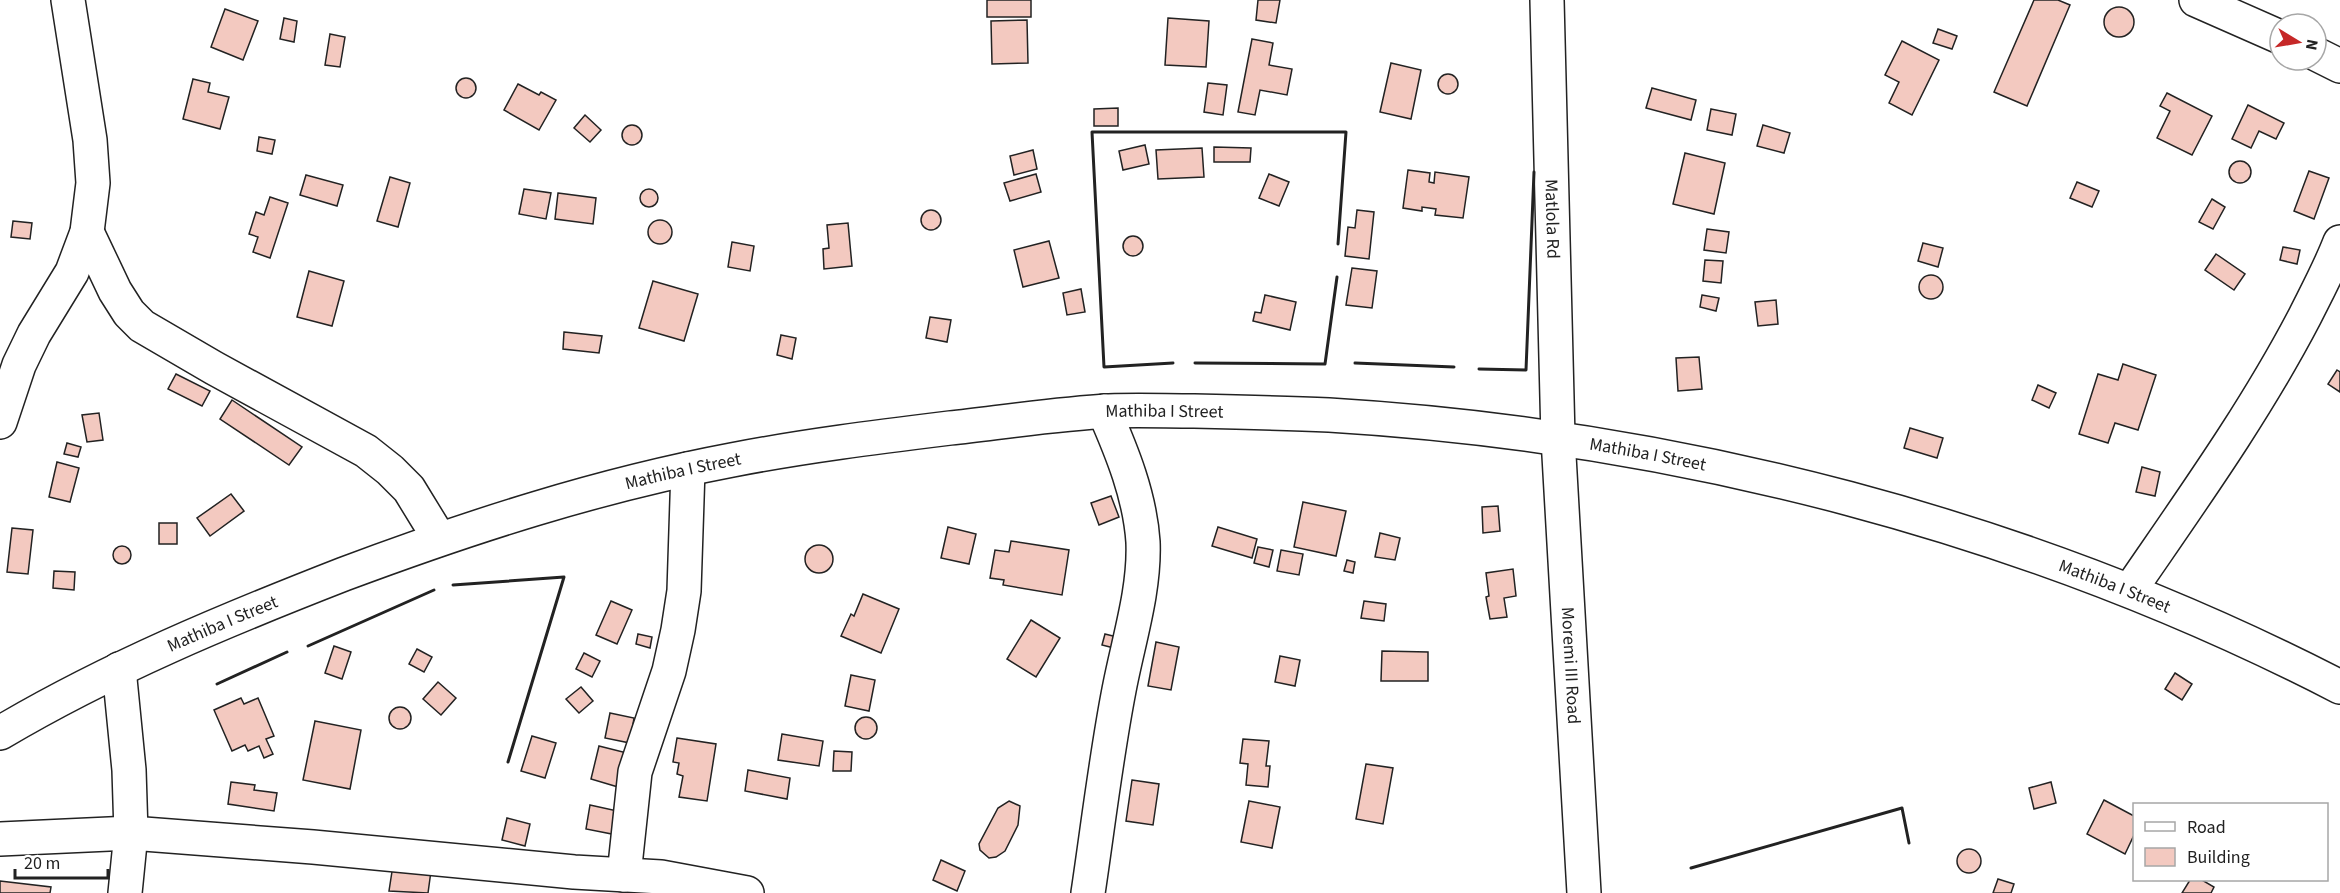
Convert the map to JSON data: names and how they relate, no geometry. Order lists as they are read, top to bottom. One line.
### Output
{"streets":{"street":["Matlola Rd","Mathiba I Street","Moremi III Road"]},"crossings":[["Matlola Rd","Mathiba I Street"],["Matlola Rd","Moremi III Road"],["Mathiba I Street","Moremi III Road"]],"legend":["Road","Building"],"scale_bar":"20 m","north":"right"}
